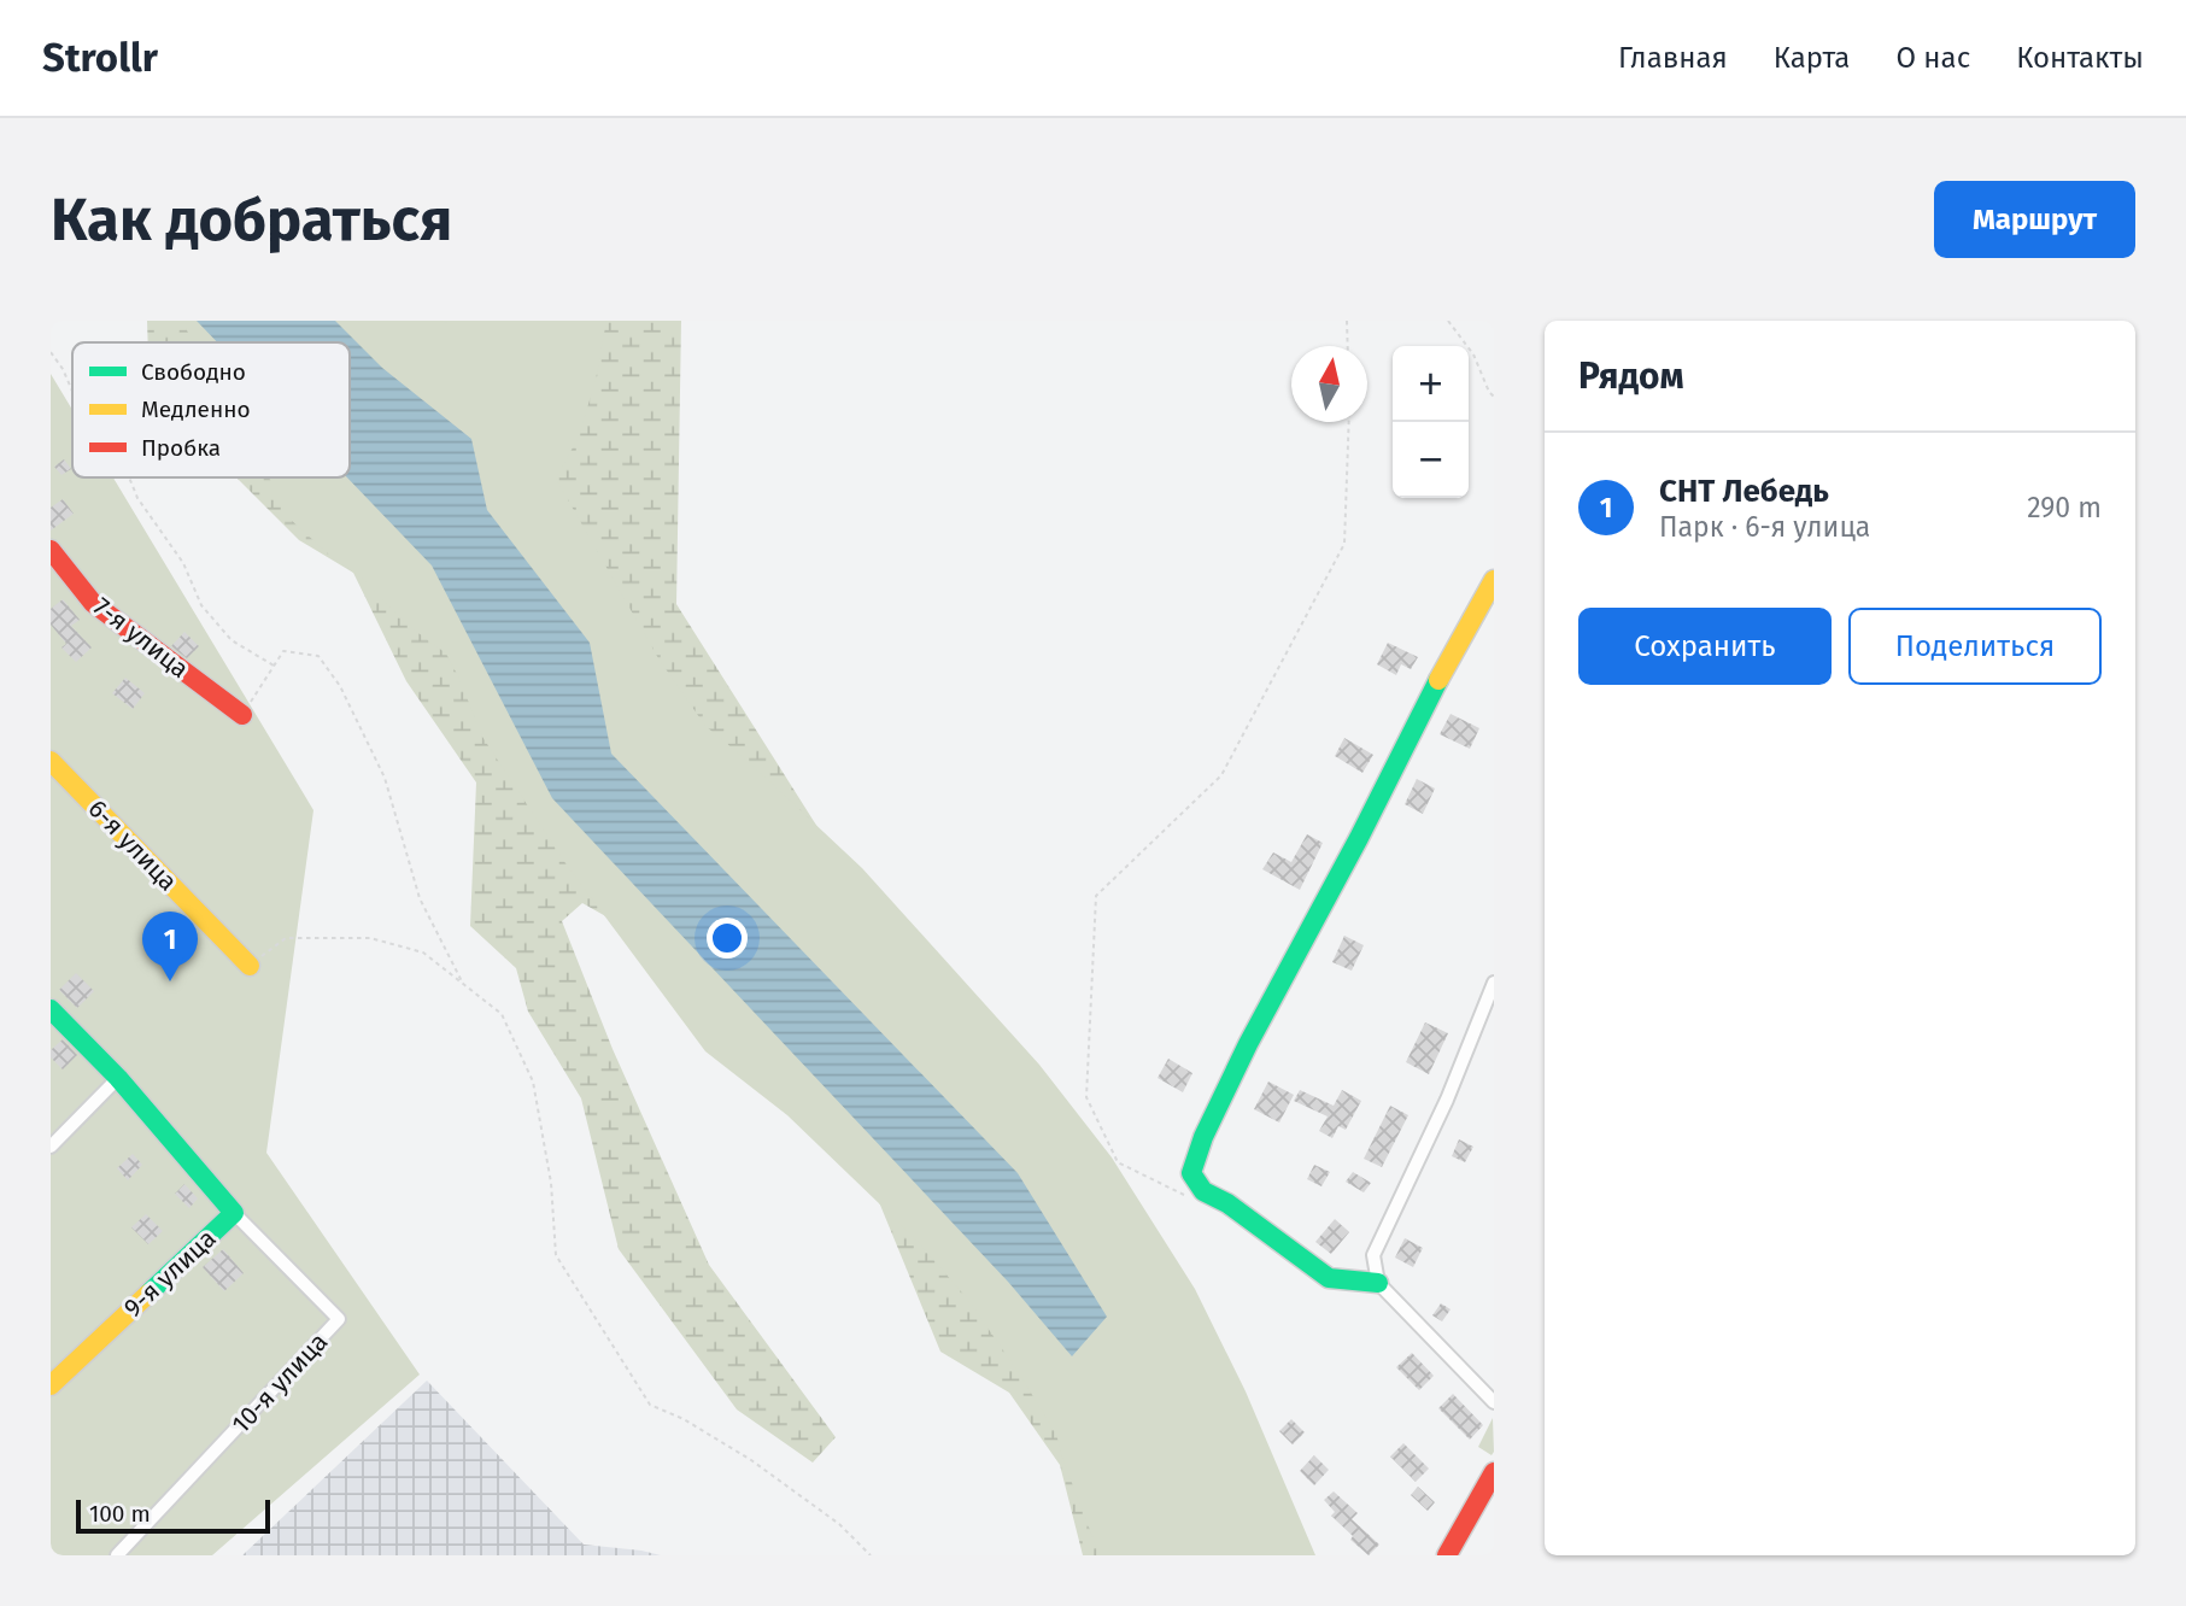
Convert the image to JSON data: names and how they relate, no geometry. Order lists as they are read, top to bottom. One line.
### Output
{"streets":{"street":["7-я улица","6-я улица","9-я улица","10-я улица"]},"crossings":[["9-я улица","10-я улица"]],"legend":["Свободно","Медленно","Пробка"],"scale_bar":"100 m","north":"top","page":{"header":"Strollr","nav":["Главная","Карта","О нас","Контакты"],"buttons":["Маршрут",["Сохранить","Поделиться"]],"title":"Как добраться","heading":"Рядом","map_buttons":["+","−"],"list":[{"mark":"1","name":"СНТ Лебедь","note":"Парк · 6-я улица","value":"290 m"}],"pins":"1","scale":"100 m"}}
